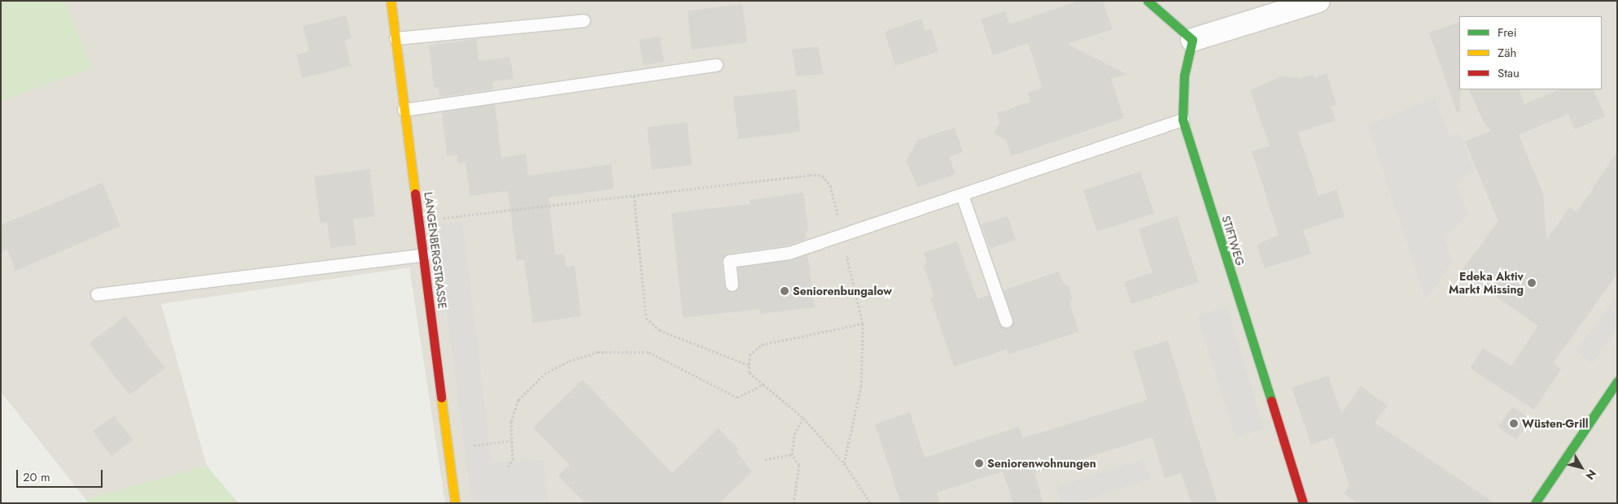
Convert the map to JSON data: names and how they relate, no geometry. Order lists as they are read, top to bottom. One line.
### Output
{"streets":{"street":["STIFTWEG","LANGENBERGSTRASSE"]},"places":["Edeka Aktiv Markt Missing","Seniorenbungalow","Wüsten-Grill","Seniorenwohnungen"],"legend":["Frei","Zäh","Stau"],"scale_bar":"20 m","north":"bottom right"}
